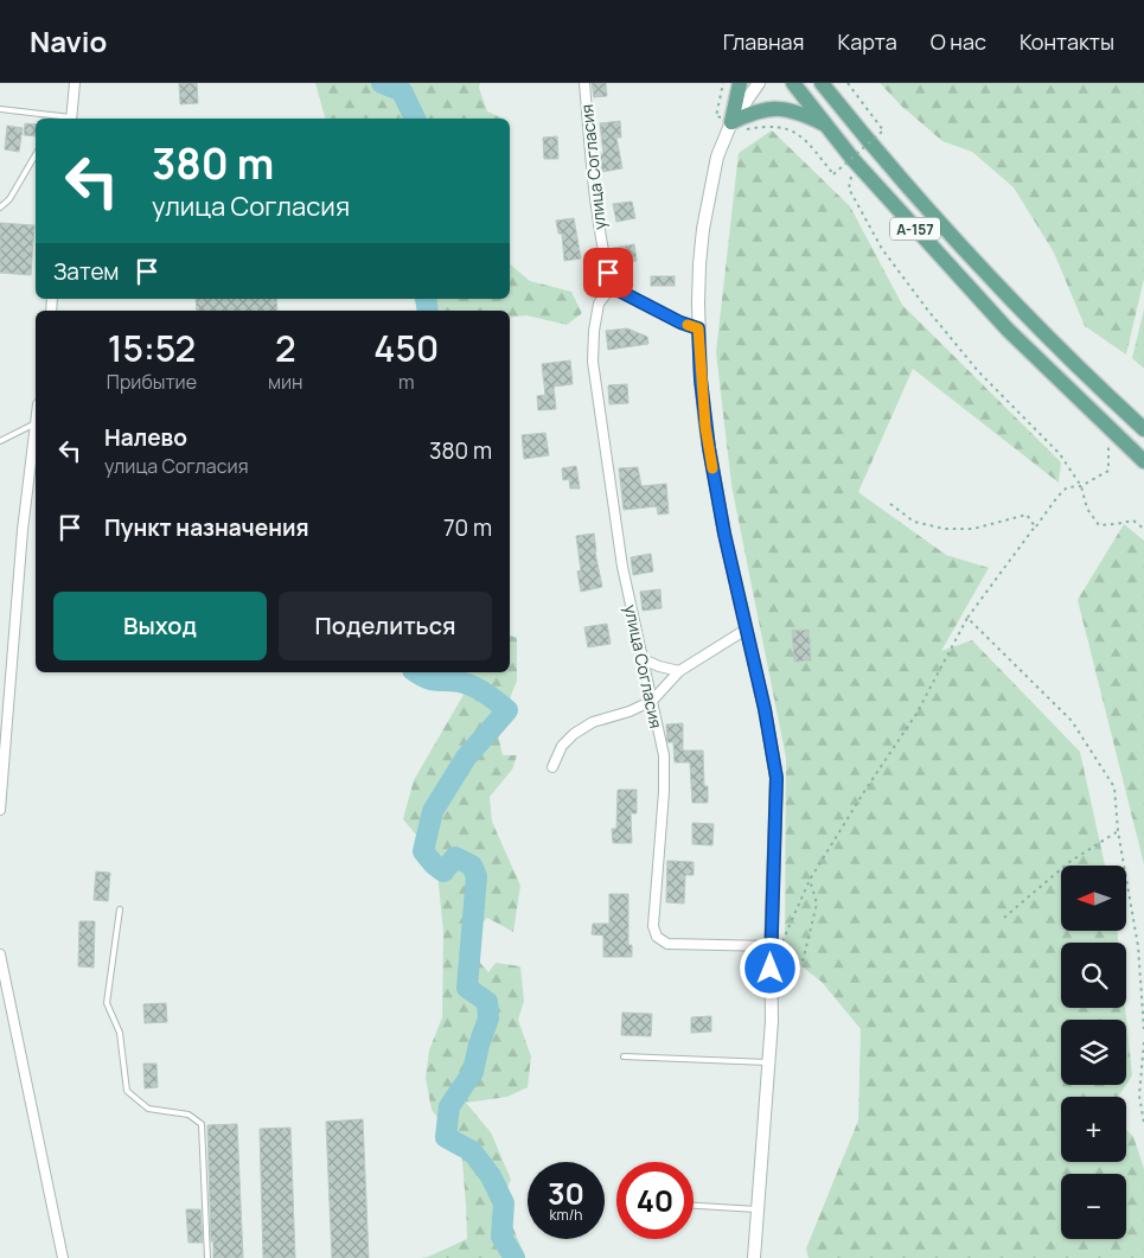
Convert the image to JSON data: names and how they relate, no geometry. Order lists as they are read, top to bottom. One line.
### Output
{"streets":{"main road":["А-157"],"street":["улица Согласия"]},"north":"left","page":{"header":"Navio","nav":["Главная","Карта","О нас","Контакты"],"turn":["380 m","улица Согласия"],"then":"Затем","eta":["15:52","Прибытие","2","мин","450","m"],"list":[{"name":"Налево","note":"улица Согласия","value":"380 m"},{"name":"Пункт назначения","value":"70 m"}],"buttons":["Выход","Поделиться"],"map_buttons":["+","−"],"speed":"30 km/h","limit":"40"}}
